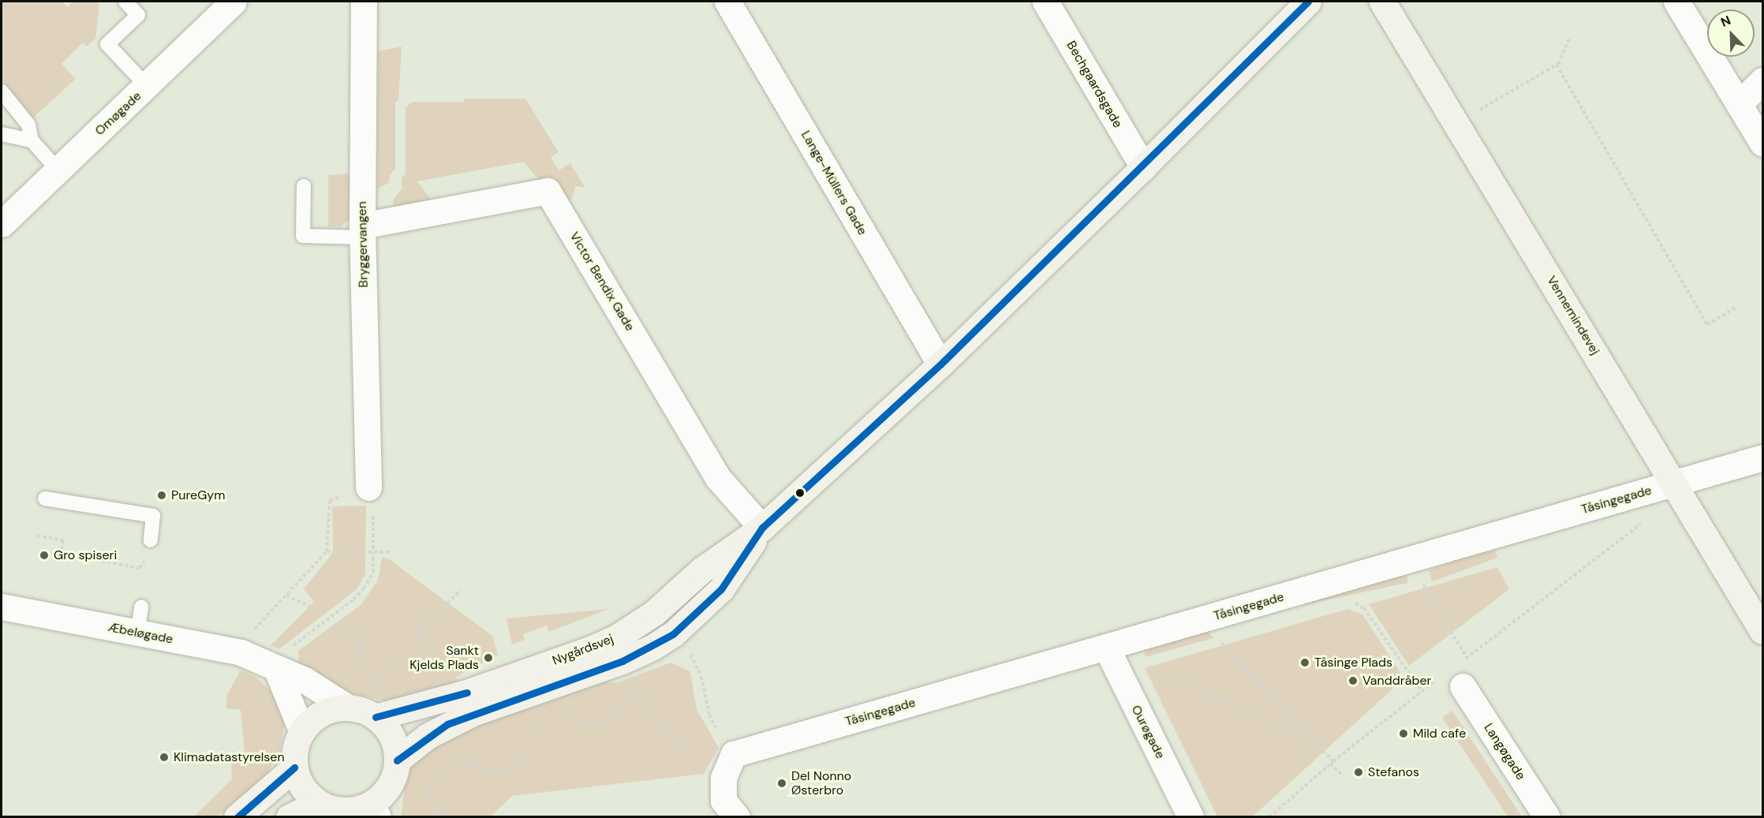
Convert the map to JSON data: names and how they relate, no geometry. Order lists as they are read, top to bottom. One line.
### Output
{"streets":{"street":["Bechgaardsgade","Omøgade","Lange-Müllers Gade","Bryggervangen","Victor Bendix Gade","Vennemindevej","Tåsingegade","Æbeløgade","Nygårdsvej","Ourøgade","Langøgade"]},"crossings":[["Bechgaardsgade","Nygårdsvej"],["Lange-Müllers Gade","Nygårdsvej"],["Bryggervangen","Victor Bendix Gade"],["Victor Bendix Gade","Nygårdsvej"],["Vennemindevej","Tåsingegade"],["Tåsingegade","Ourøgade"],["Æbeløgade","Nygårdsvej"]],"places":["PureGym","Gro spiseri","Sankt Kjelds Plads","Tåsinge Plads","Vanddråber","Mild cafe","Klimadatastyrelsen","Stefanos","Del Nonno Østerbro"],"north":"top left"}
